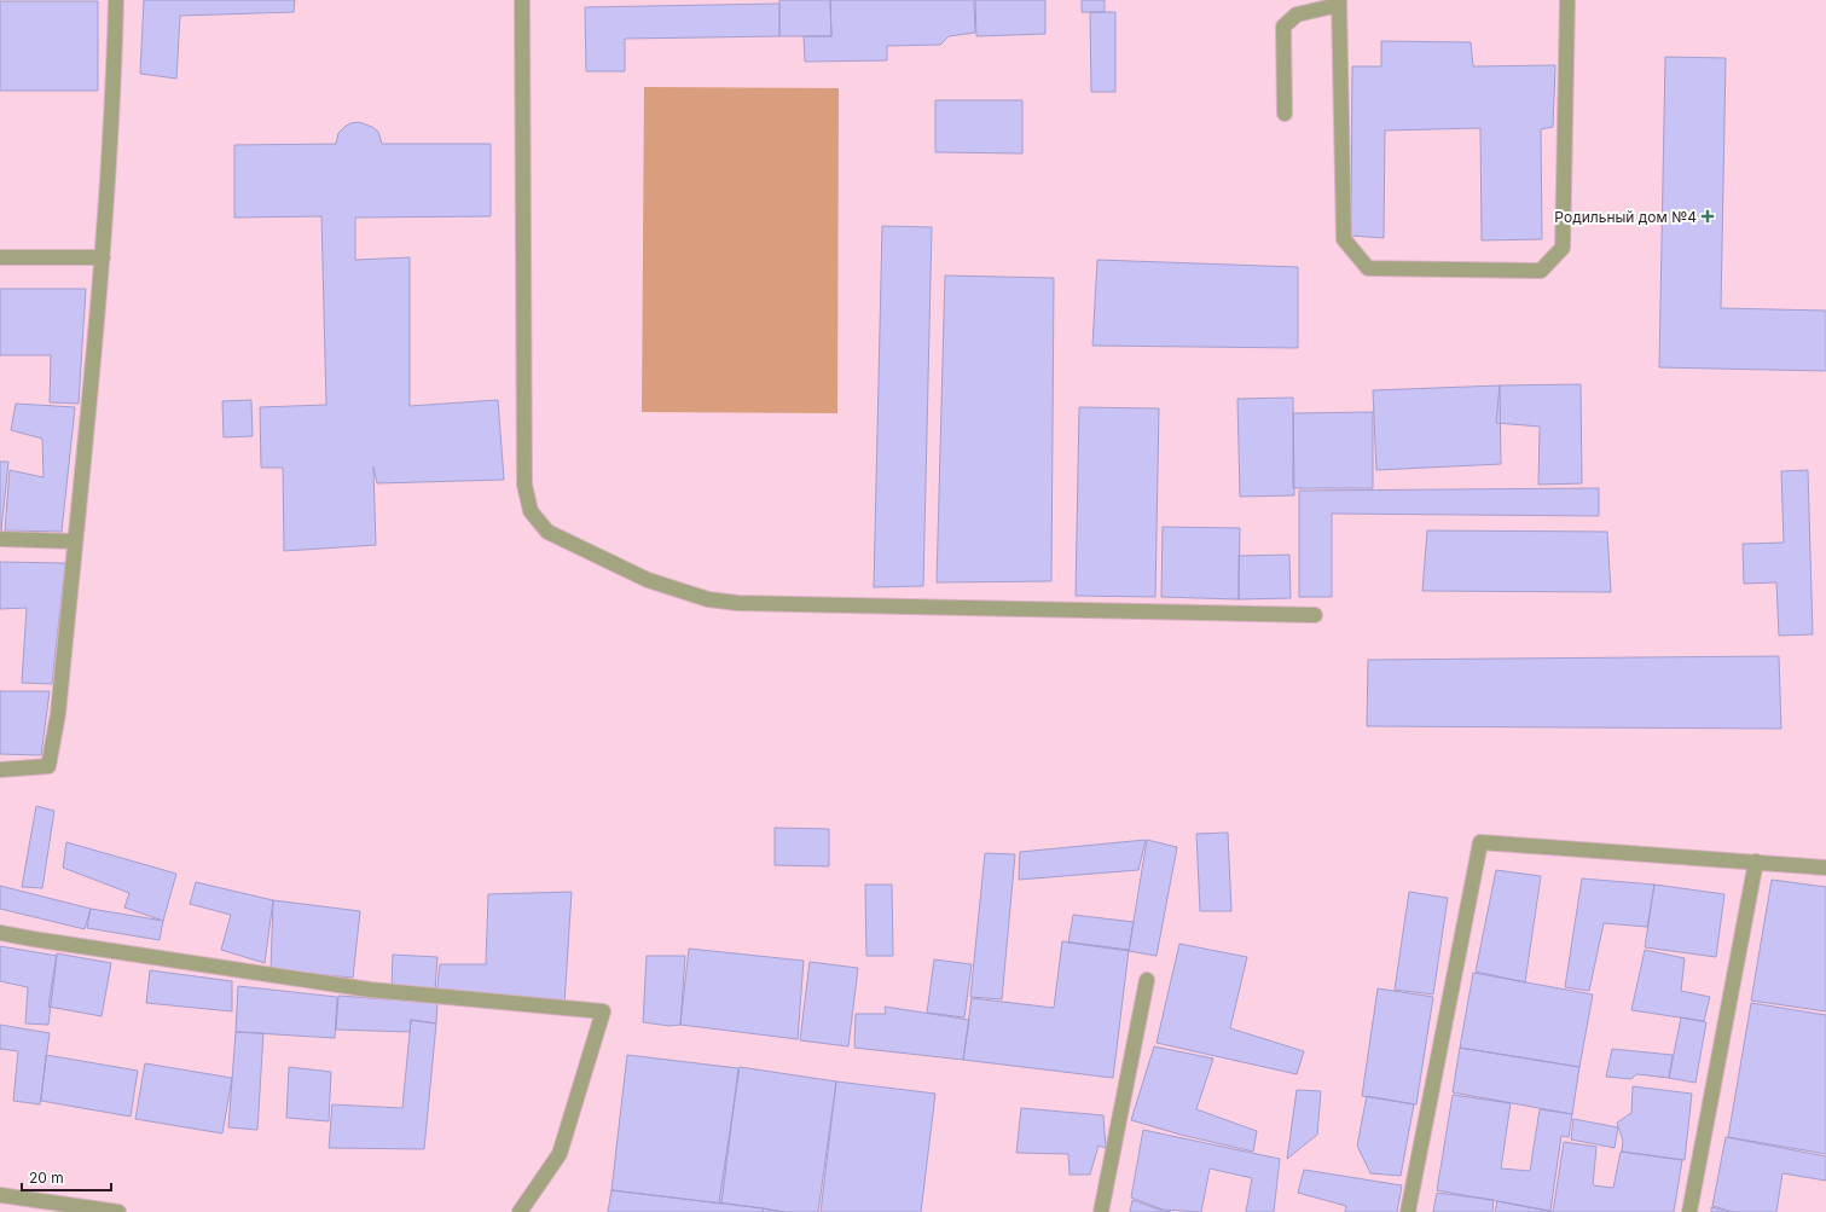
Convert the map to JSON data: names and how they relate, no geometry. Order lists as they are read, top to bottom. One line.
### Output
{"places":{"health":["Родильный дом №4"]},"scale_bar":"20 m"}
